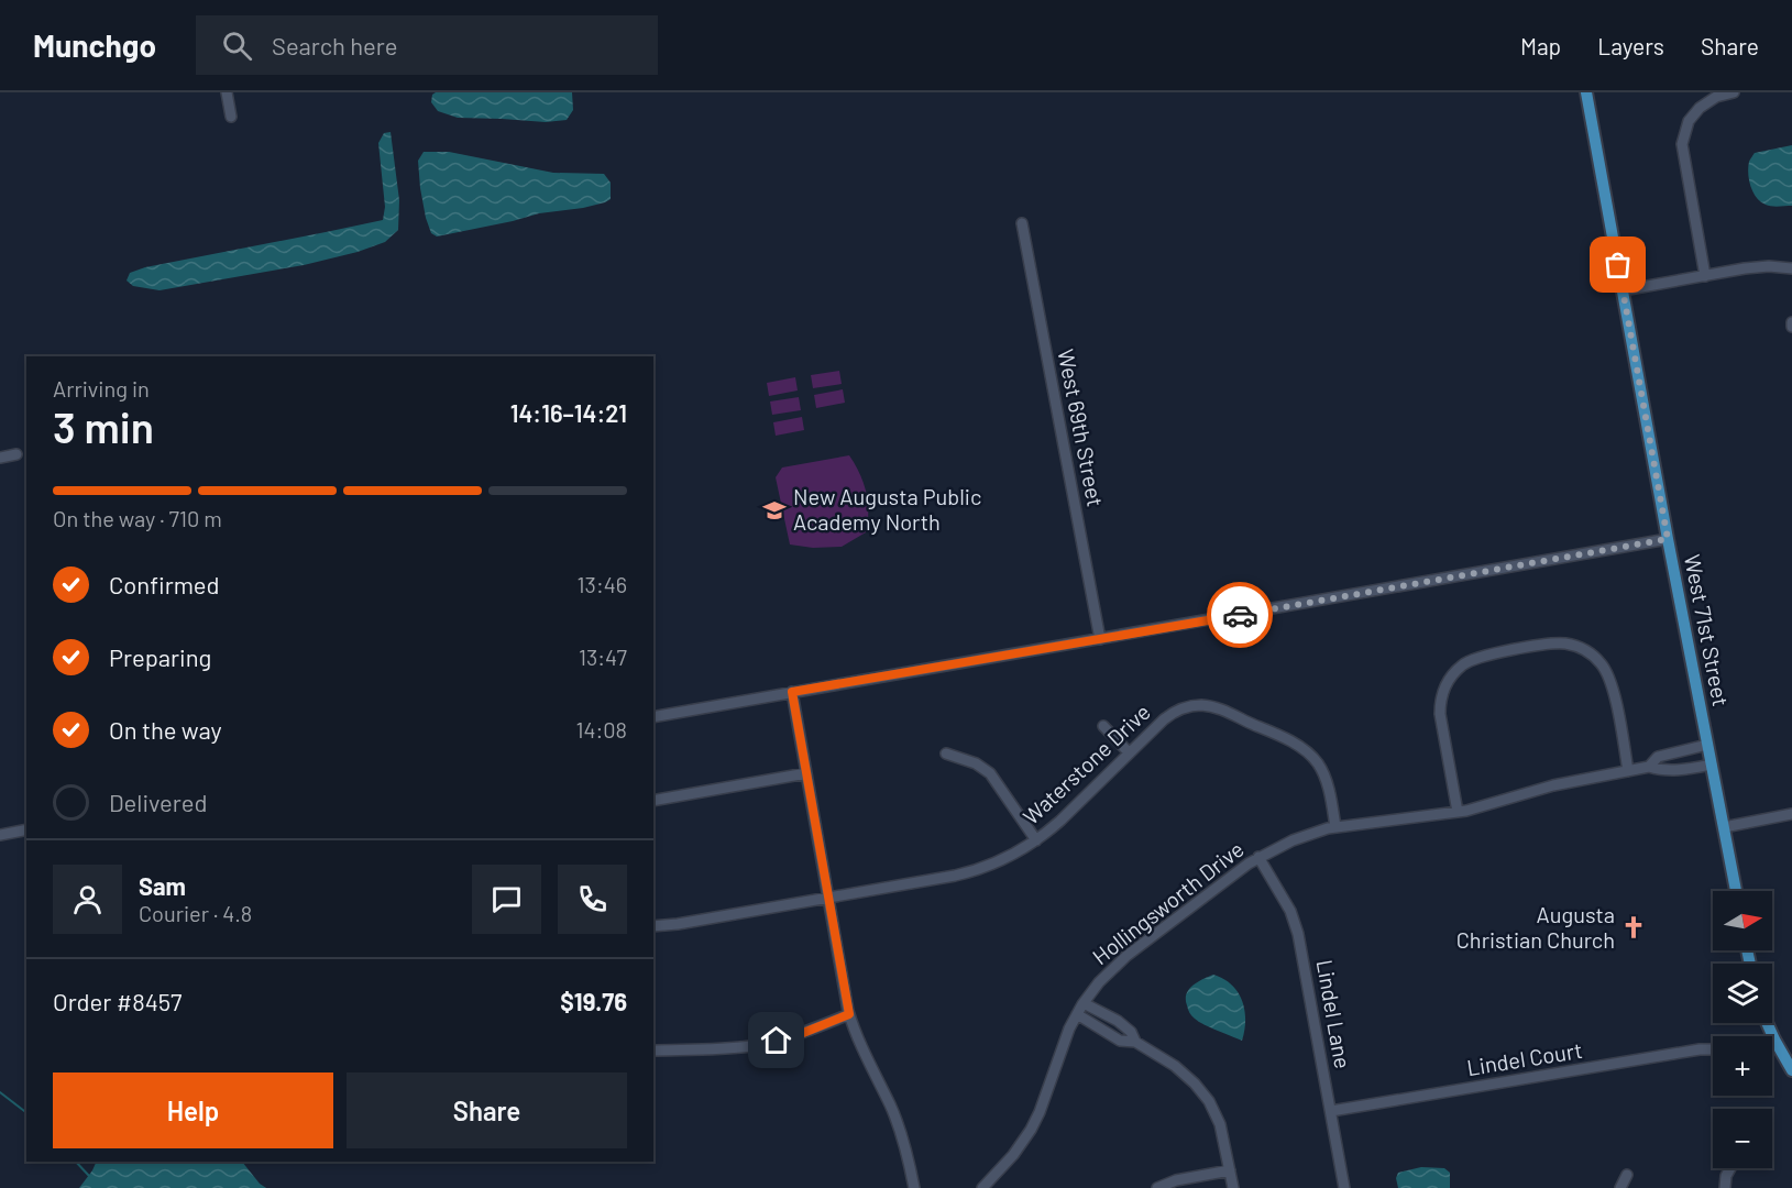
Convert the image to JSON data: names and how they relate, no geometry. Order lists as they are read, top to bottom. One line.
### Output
{"streets":{"main road":["West 71st Street"],"street":["West 69th Street","Waterstone Drive","Hollingsworth Drive","Lindel Lane","Lindel Court"]},"crossings":[["West 71st Street","Hollingsworth Drive"],["Waterstone Drive","Hollingsworth Drive"],["Hollingsworth Drive","Lindel Lane"],["Lindel Lane","Lindel Court"]],"places":{"school or university":["New Augusta Public Academy North"],"church":["Augusta Christian Church"]},"north":"right","page":{"header":"Munchgo","search":"Search here","nav":["Map","Layers","Share"],"heading":["3 min","Arriving in","14:16–14:21"],"panel":["Sam","Courier · 4.8","Order #8457","$19.76"],"bar":"On the way · 710 m","list":[["Confirmed","13:46"],["Preparing","13:47"],["On the way","14:08"],"Delivered"],"map_buttons":["+","−"],"buttons":["Help","Share"]}}
